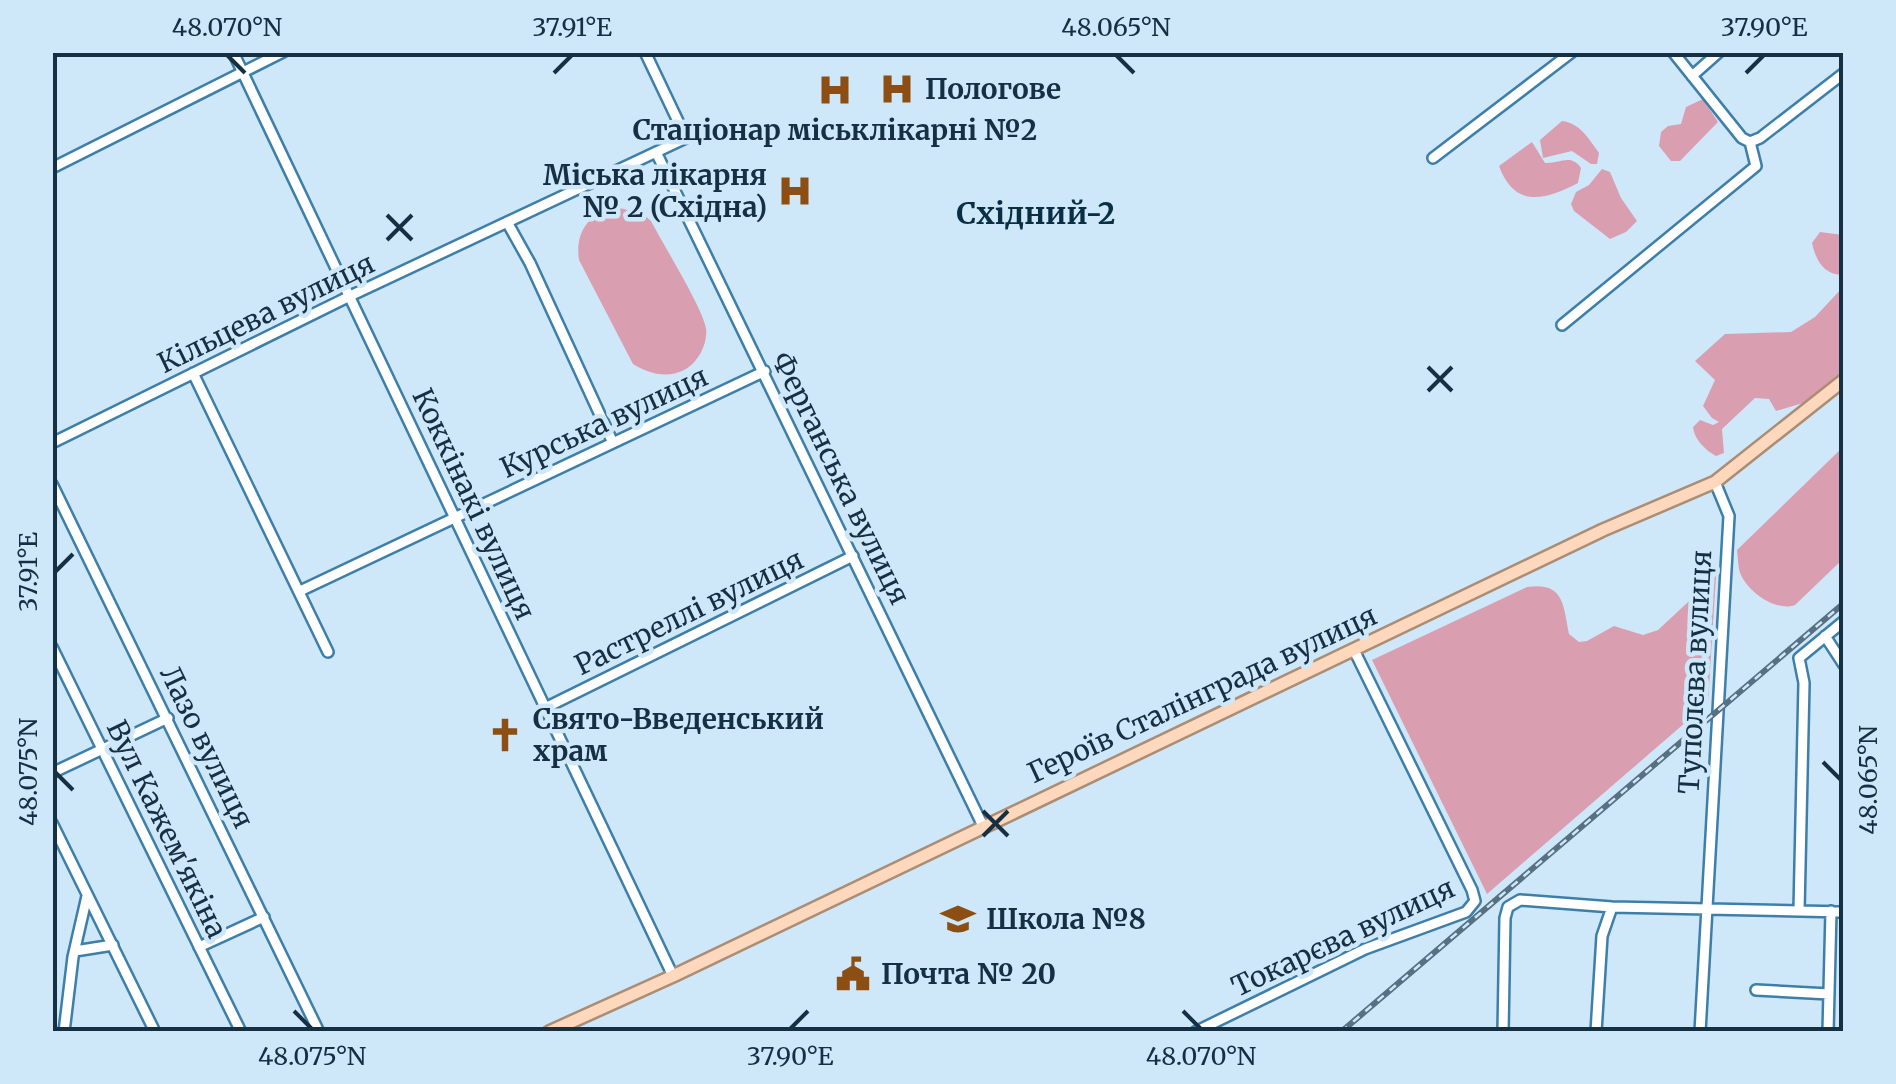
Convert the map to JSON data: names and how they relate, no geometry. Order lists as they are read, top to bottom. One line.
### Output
{"streets":{"main road":["Героїв Сталінграда вулиця"],"street":["Кільцева вулиця","Курська вулиця","Ферганська вулиця","Коккінакі вулиця","Растреллі вулиця","Туполєва вулиця","Лазо вулиця","Вул Кажем'якіна","Токарєва вулиця"]},"crossings":[["Кільцева вулиця","Ферганська вулиця"],["Кільцева вулиця","Коккінакі вулиця"],["Курська вулиця","Ферганська вулиця"],["Курська вулиця","Коккінакі вулиця"],["Ферганська вулиця","Растреллі вулиця"],["Ферганська вулиця","Героїв Сталінграда вулиця"],["Коккінакі вулиця","Растреллі вулиця"],["Коккінакі вулиця","Героїв Сталінграда вулиця"],["Туполєва вулиця","Героїв Сталінграда вулиця"],["Героїв Сталінграда вулиця","Токарєва вулиця"]],"districts":["Східний-2"],"places":{"hospital":["Пологове","Стаціонар міськлікарні №2","Міська лікарня № 2 (Східна)"],"church":["Свято-Введенський храм"],"school or university":["Школа №8"],"public building":["Почта № 20"]},"coordinates":["48.070°N","37.91°E","48.065°N","37.90°E","48.075°N"]}
